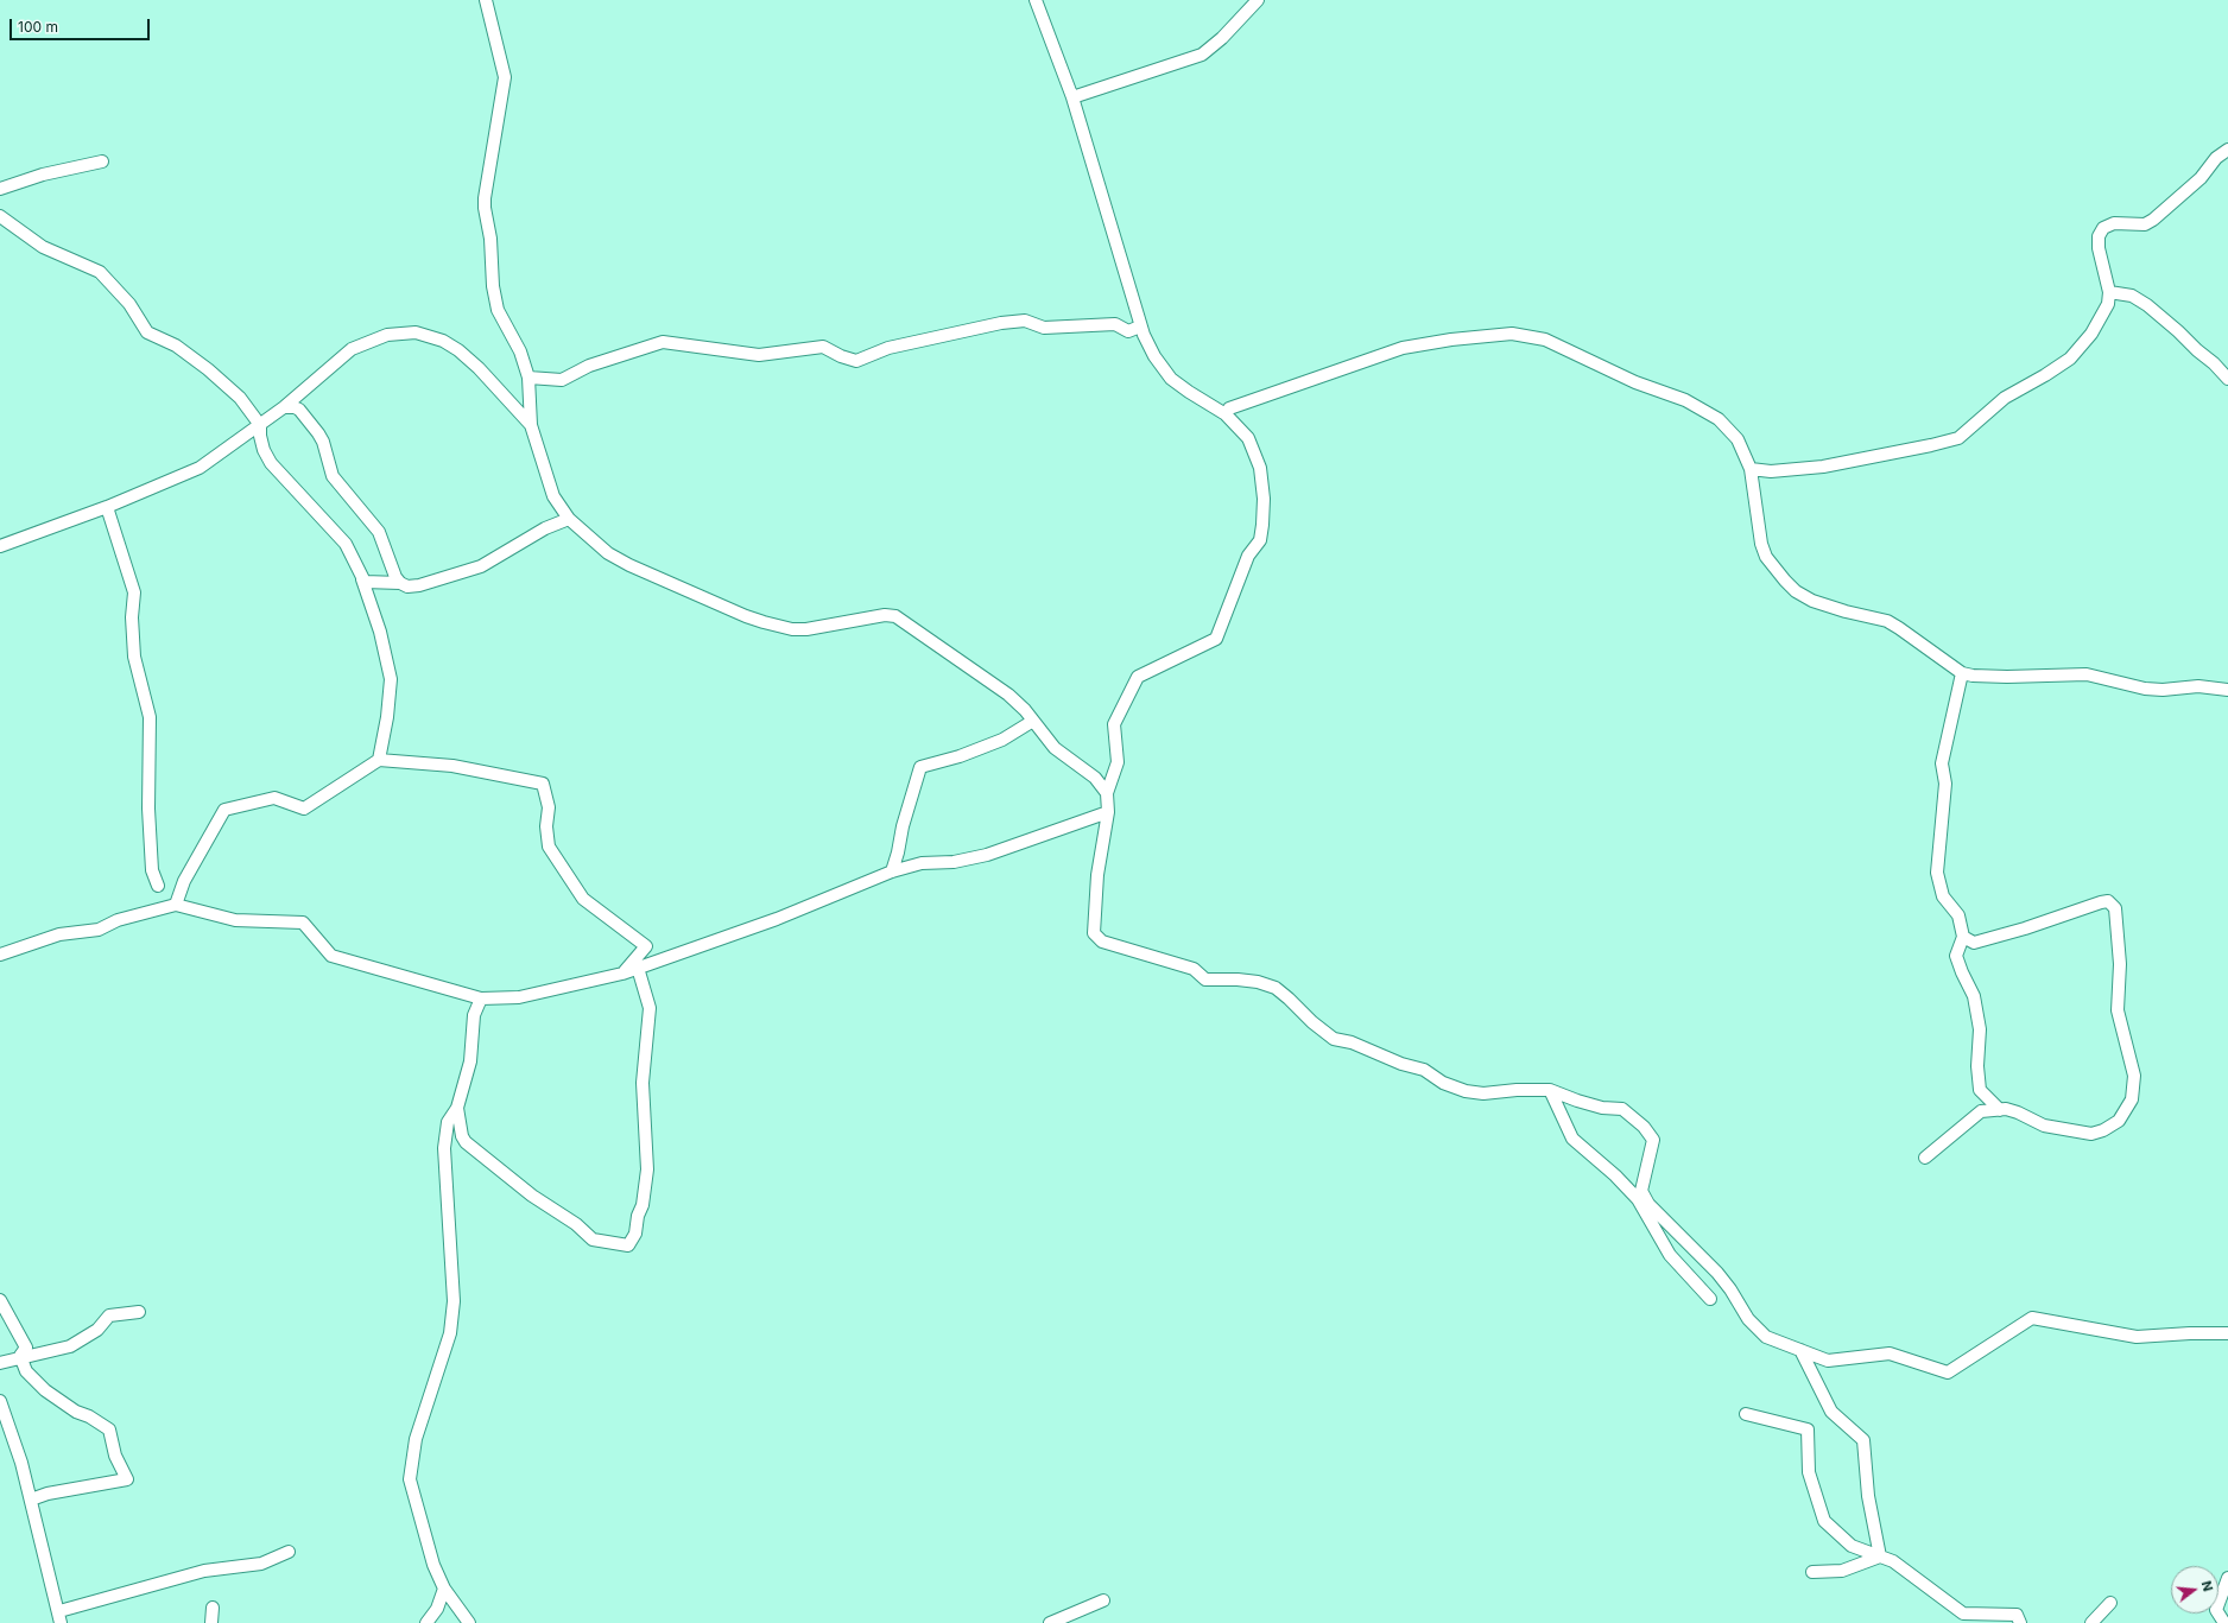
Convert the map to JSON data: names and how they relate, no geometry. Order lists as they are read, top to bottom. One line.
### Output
{"scale_bar":"100 m","north":"right"}
